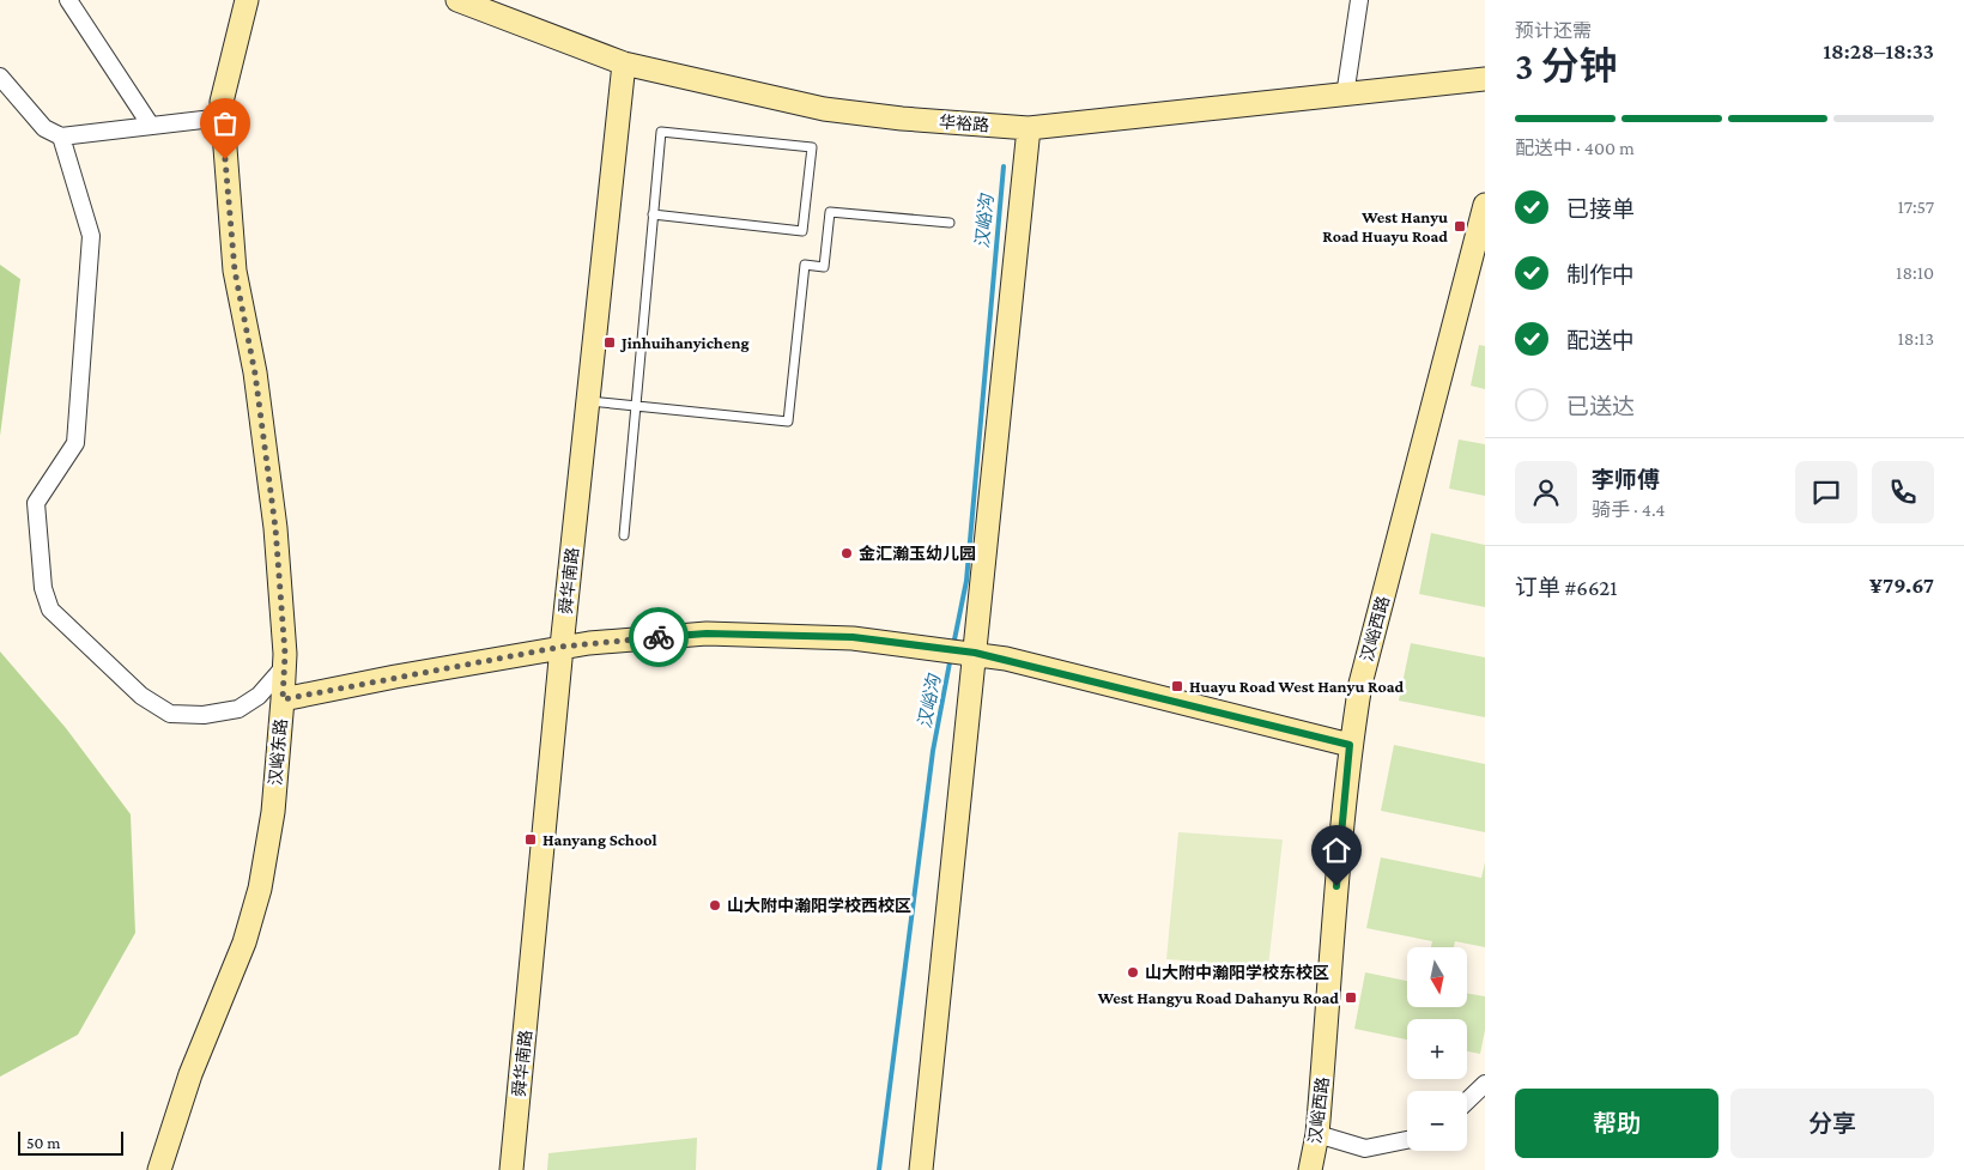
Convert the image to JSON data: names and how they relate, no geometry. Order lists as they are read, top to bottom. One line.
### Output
{"streets":{"street":["华裕路","舜华南路","汉峪西路","汉峪东路"]},"crossings":[["华裕路","舜华南路"]],"water":["汉峪沟"],"places":{"transit":["West Hanyu Road Huayu Road","Jinhuihanyicheng","Huayu Road West Hanyu Road","Hanyang School","West Hangyu Road Dahanyu Road"],"other":["金汇瀚玉幼儿园","山大附中瀚阳学校西校区","山大附中瀚阳学校东校区"]},"scale_bar":"50 m","north":"bottom","page":{"heading":["3 分钟","预计还需","18:28–18:33"],"panel":["李师傅","骑手 · 4.4","订单 #6621","¥79.67"],"bar":"配送中 · 400 m","list":[["已接单","17:57"],["制作中","18:10"],["配送中","18:13"],"已送达"],"map_buttons":["+","−"],"buttons":["帮助","分享"],"scale":"50 m"}}
